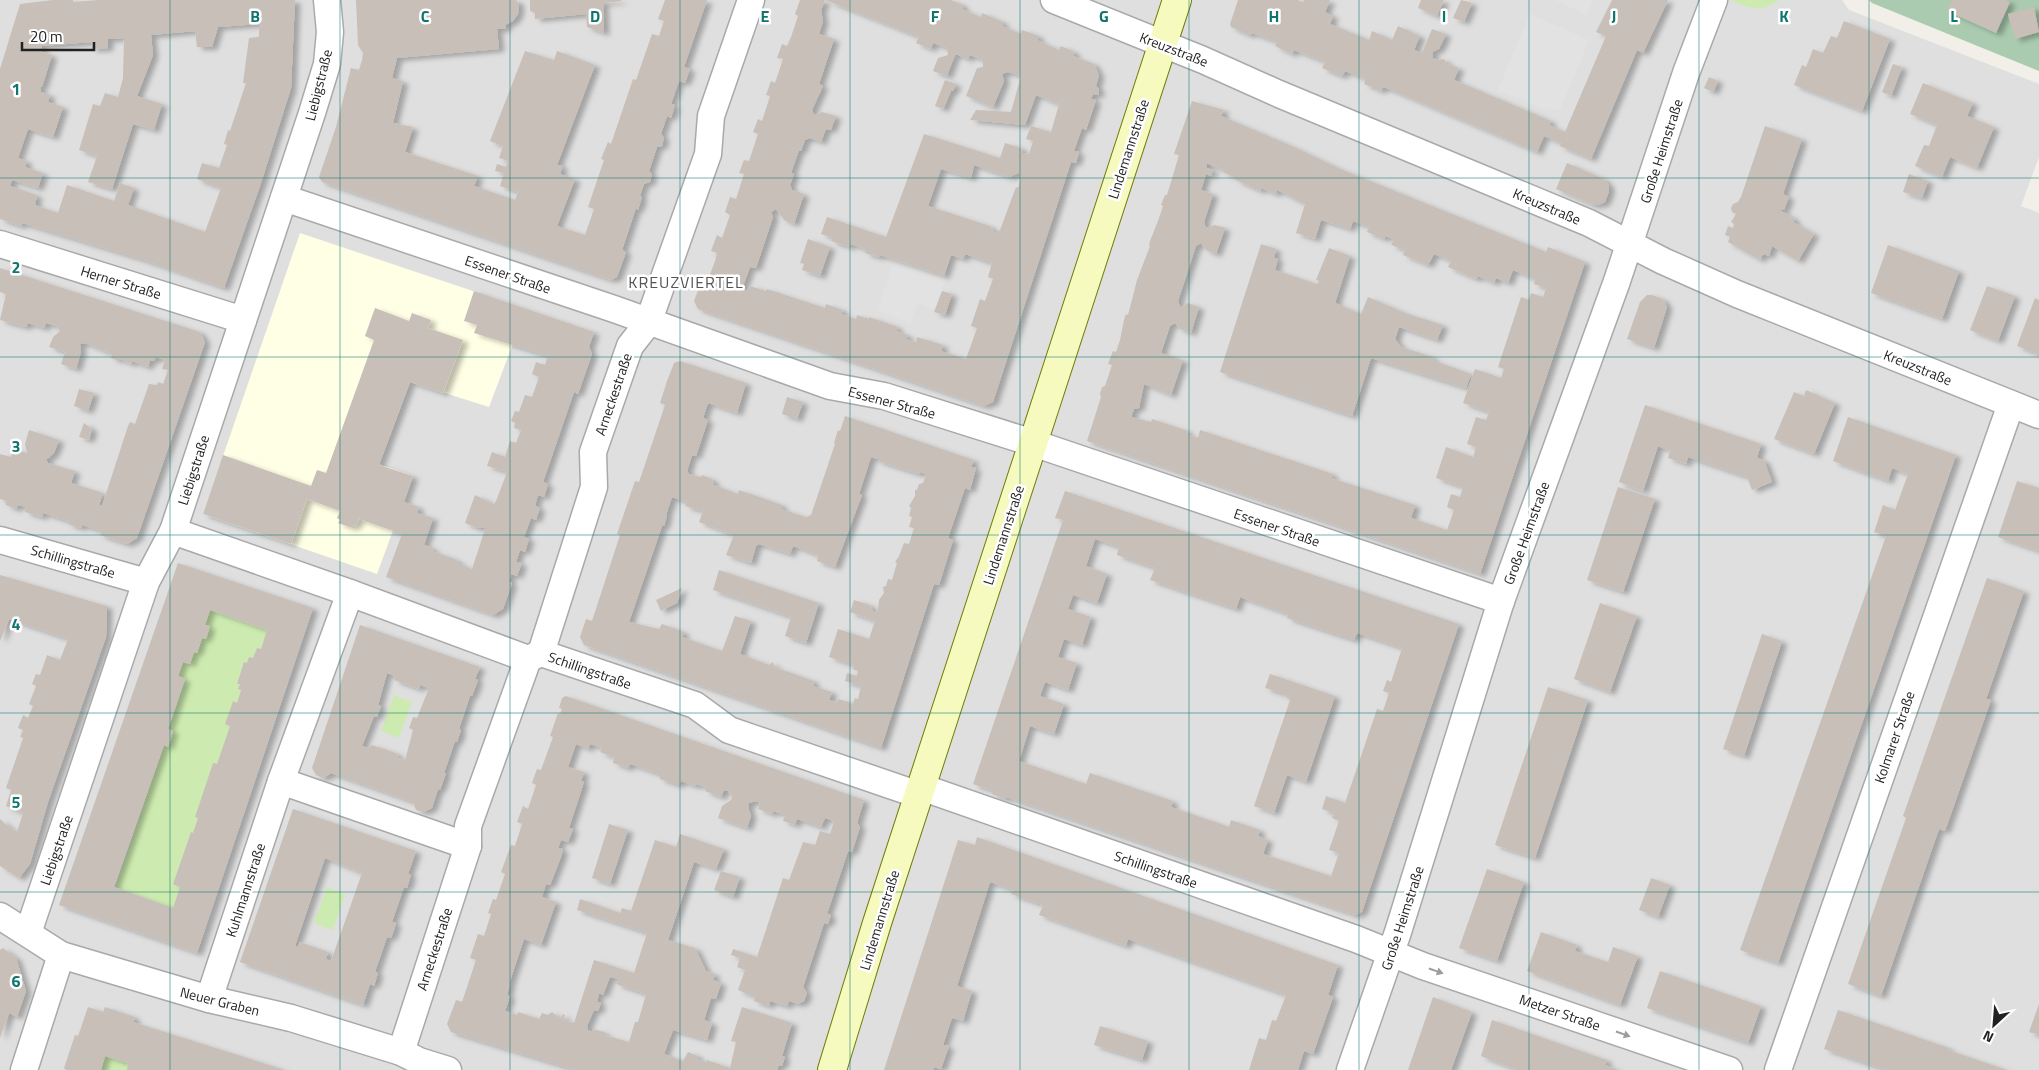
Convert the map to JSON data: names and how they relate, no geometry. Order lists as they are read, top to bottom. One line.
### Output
{"streets":{"main road":["Lindemannstraße"],"street":["Kreuzstraße","Liebigstraße","Große Heimstraße","Essener Straße","Herner Straße","Arneckestraße","Schillingstraße","Kolmarer Straße","Kuhlmannstraße","Neuer Graben","Metzer Straße"]},"crossings":[["Kreuzstraße","Lindemannstraße"],["Kreuzstraße","Große Heimstraße"],["Kreuzstraße","Kolmarer Straße"],["Liebigstraße","Essener Straße"],["Liebigstraße","Herner Straße"],["Liebigstraße","Schillingstraße"],["Liebigstraße","Neuer Graben"],["Lindemannstraße","Essener Straße"],["Lindemannstraße","Schillingstraße"],["Große Heimstraße","Essener Straße"],["Große Heimstraße","Schillingstraße"],["Große Heimstraße","Metzer Straße"],["Essener Straße","Arneckestraße"],["Arneckestraße","Schillingstraße"],["Arneckestraße","Neuer Graben"],["Schillingstraße","Kuhlmannstraße"],["Schillingstraße","Metzer Straße"],["Kuhlmannstraße","Neuer Graben"]],"one_way":["Metzer Straße"],"districts":["KREUZVIERTEL"],"scale_bar":"20 m","north":"bottom left","grid":{"columns":["B","C","D","E","F","G","H","I","J","K","L"],"rows":["1","2","3","4","5","6"]}}
